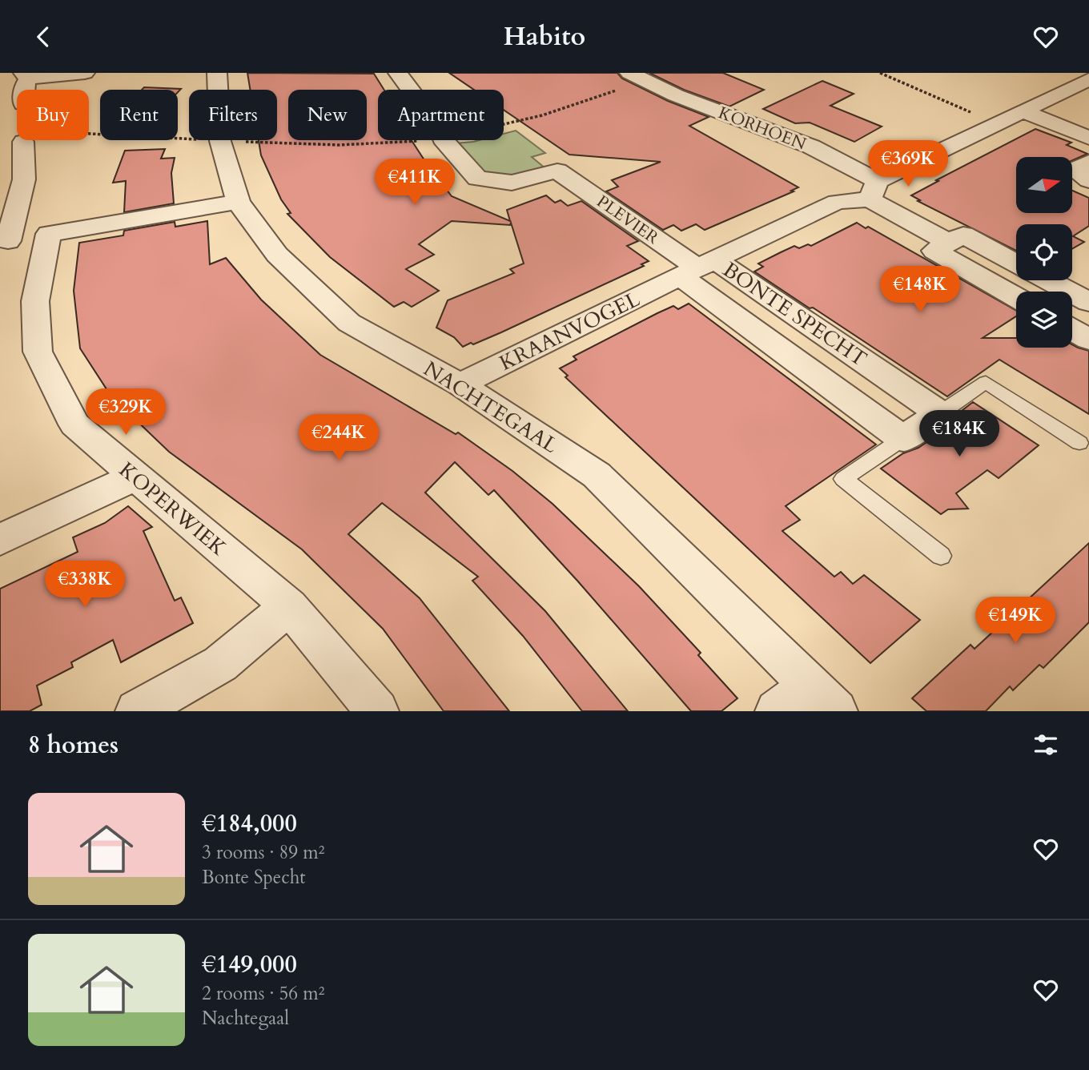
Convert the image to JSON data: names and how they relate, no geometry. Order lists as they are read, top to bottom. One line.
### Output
{"streets":{"street":["KORHOEN","PLEVIER","BONTE SPECHT","KRAANVOGEL","NACHTEGAAL","KOPERWIEK"]},"crossings":[["KORHOEN","KRAANVOGEL"],["PLEVIER","BONTE SPECHT"],["PLEVIER","KRAANVOGEL"],["BONTE SPECHT","KRAANVOGEL"],["KRAANVOGEL","NACHTEGAAL"]],"north":"right","page":{"header":"Habito","chip":["Buy","Rent","Filters","New","Apartment"],"price":["€369K","€411K","€148K","€329K","€184K","€244K","€338K","€149K"],"heading":"8 homes","list":[{"name":"€184,000","note":"3 rooms · 89 m² · Bonte Specht"},{"name":"€149,000","note":"2 rooms · 56 m² · Nachtegaal"}]}}
